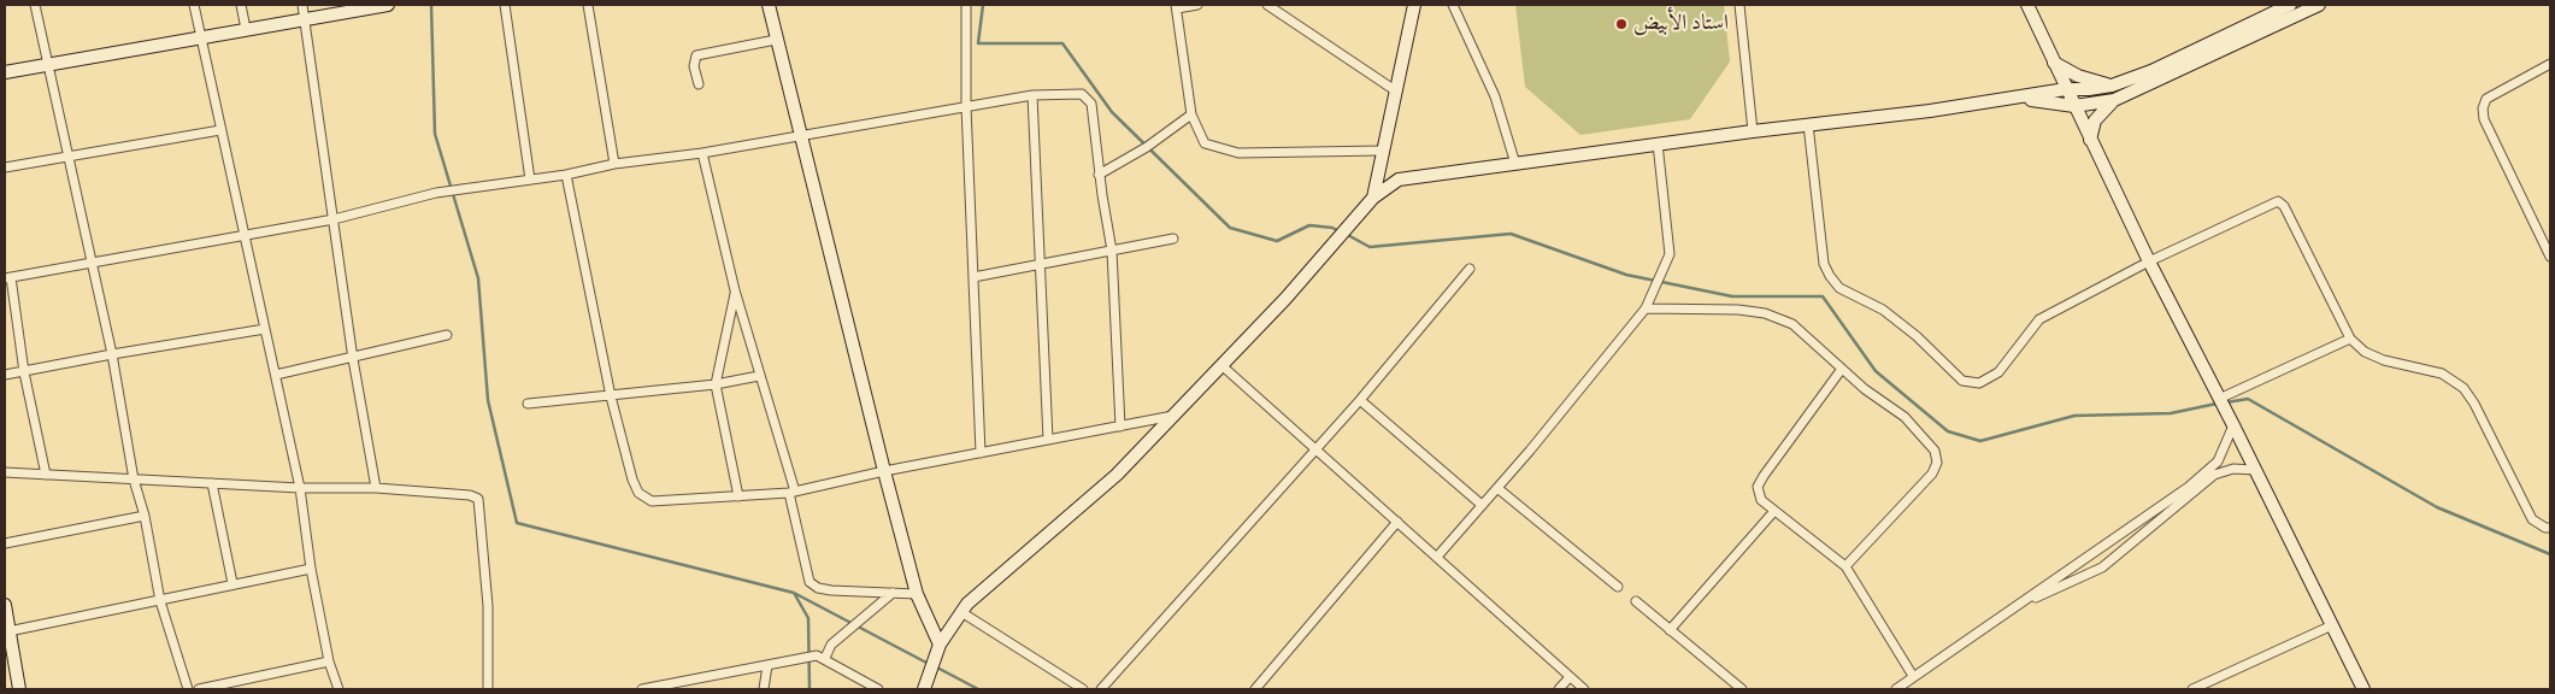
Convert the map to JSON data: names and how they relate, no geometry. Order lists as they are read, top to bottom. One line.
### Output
{"places":["استاد الأبيض"]}
